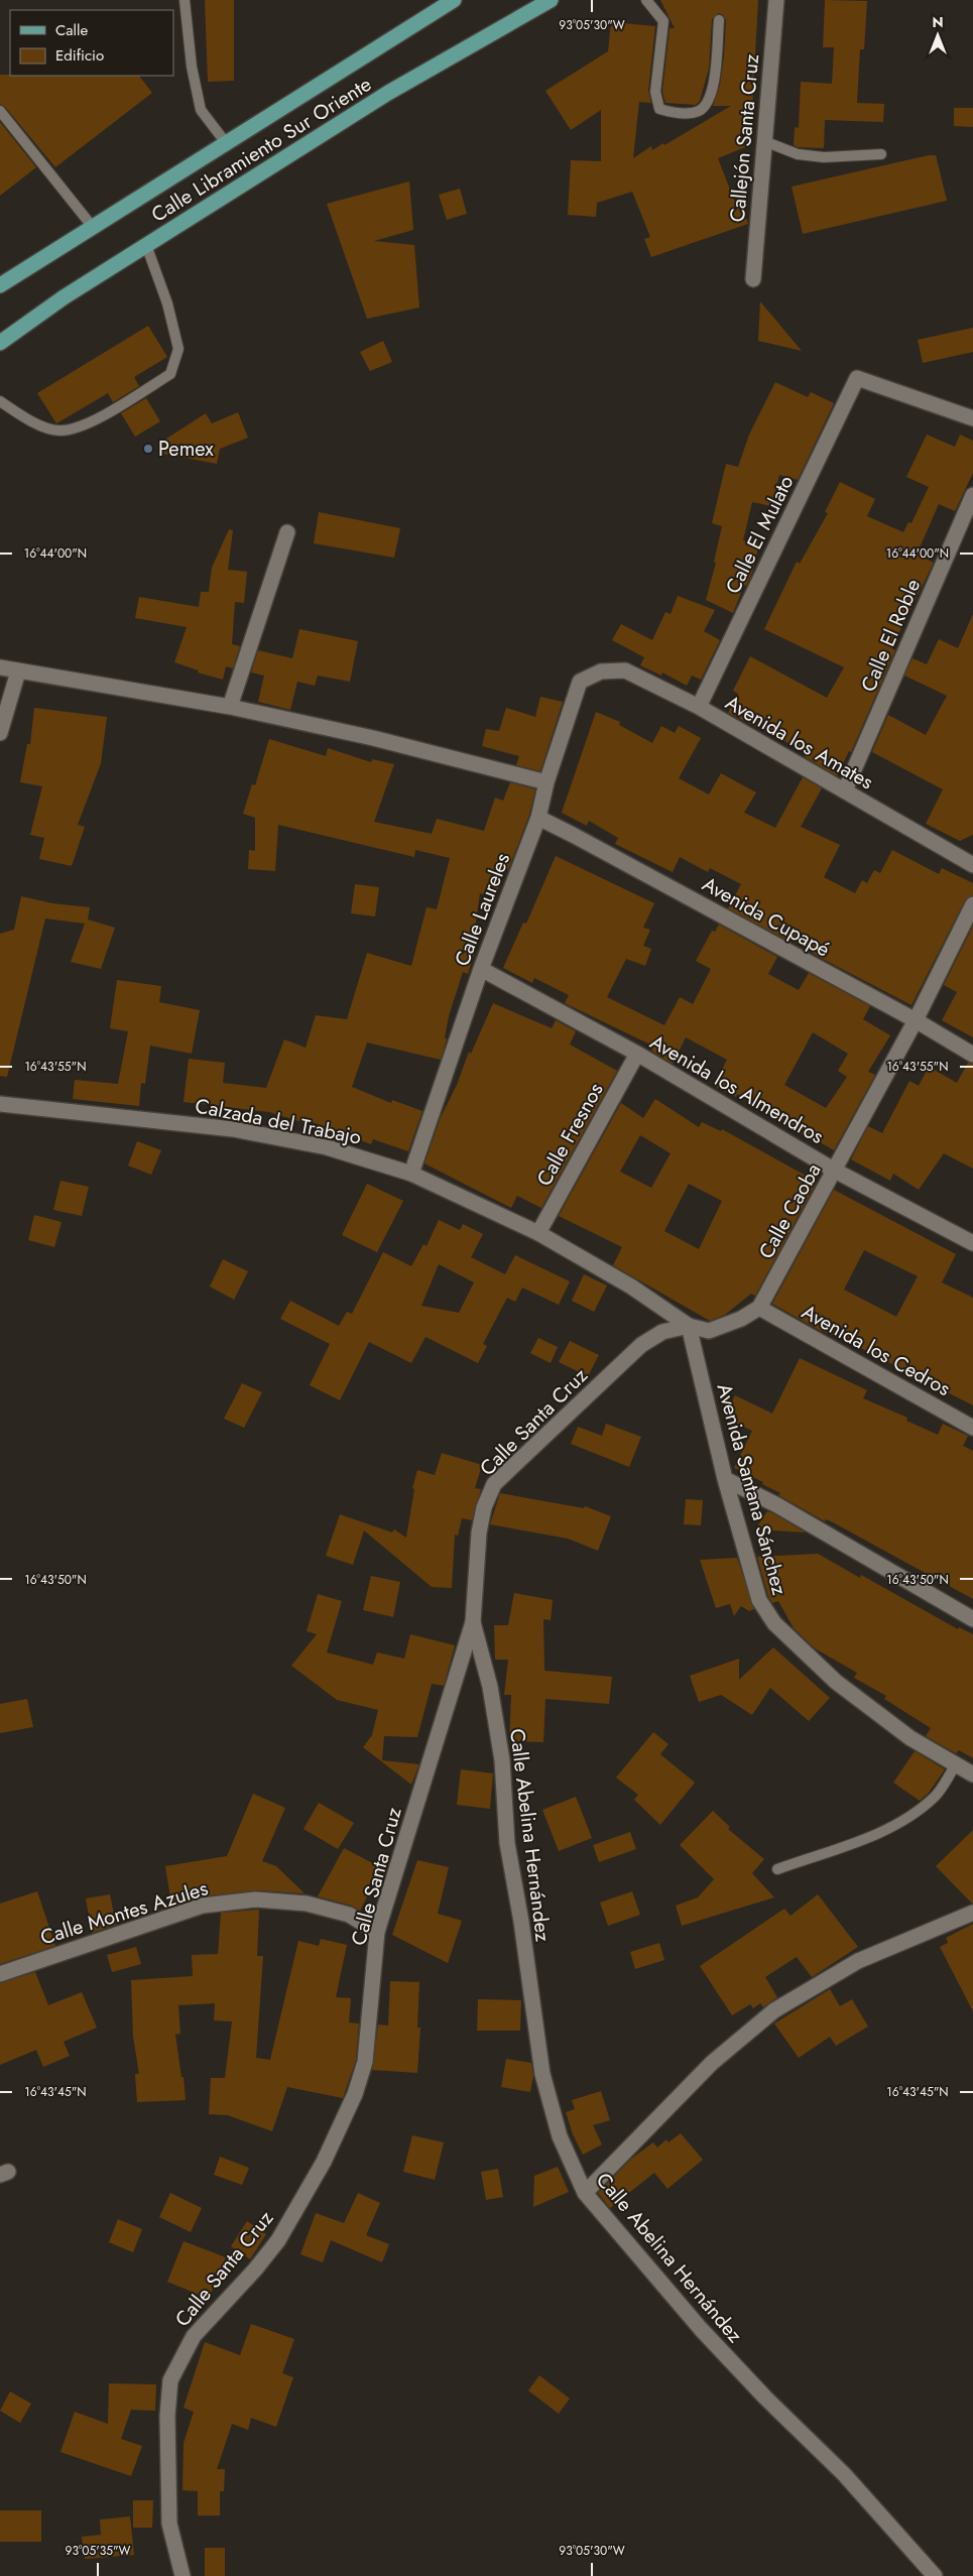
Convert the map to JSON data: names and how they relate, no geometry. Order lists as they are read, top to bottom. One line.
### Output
{"streets":{"main road":["Calle Libramiento Sur Oriente"],"street":["Callejón Santa Cruz","Calle El Mulato","Calle El Roble","Avenida los Amates","Calle Laureles","Avenida Cupapé","Avenida los Almendros","Calzada del Trabajo","Calle Fresnos","Calle Caoba","Avenida los Cedros","Calle Santa Cruz","Avenida Santana Sánchez","Calle Abelina Hernández","Calle Montes Azules"]},"crossings":[["Calle El Mulato","Avenida los Amates"],["Calle El Roble","Avenida los Amates"],["Avenida los Amates","Calle Laureles"],["Calle Laureles","Avenida Cupapé"],["Calle Laureles","Avenida los Almendros"],["Calle Laureles","Calzada del Trabajo"],["Avenida Cupapé","Calle Caoba"],["Avenida los Almendros","Calle Fresnos"],["Avenida los Almendros","Calle Caoba"],["Calzada del Trabajo","Calle Fresnos"],["Calzada del Trabajo","Calle Santa Cruz"],["Calzada del Trabajo","Avenida Santana Sánchez"],["Calle Caoba","Avenida los Cedros"],["Calle Santa Cruz","Avenida Santana Sánchez"],["Calle Santa Cruz","Calle Abelina Hernández"],["Calle Santa Cruz","Calle Montes Azules"]],"places":["Pemex"],"legend":["Calle","Edificio"],"north":"top","coordinates":["93°05'30\"W","16°44'00\"N","16°43'55\"N","16°43'50\"N","16°43'45\"N","93°05'35\"W"]}
